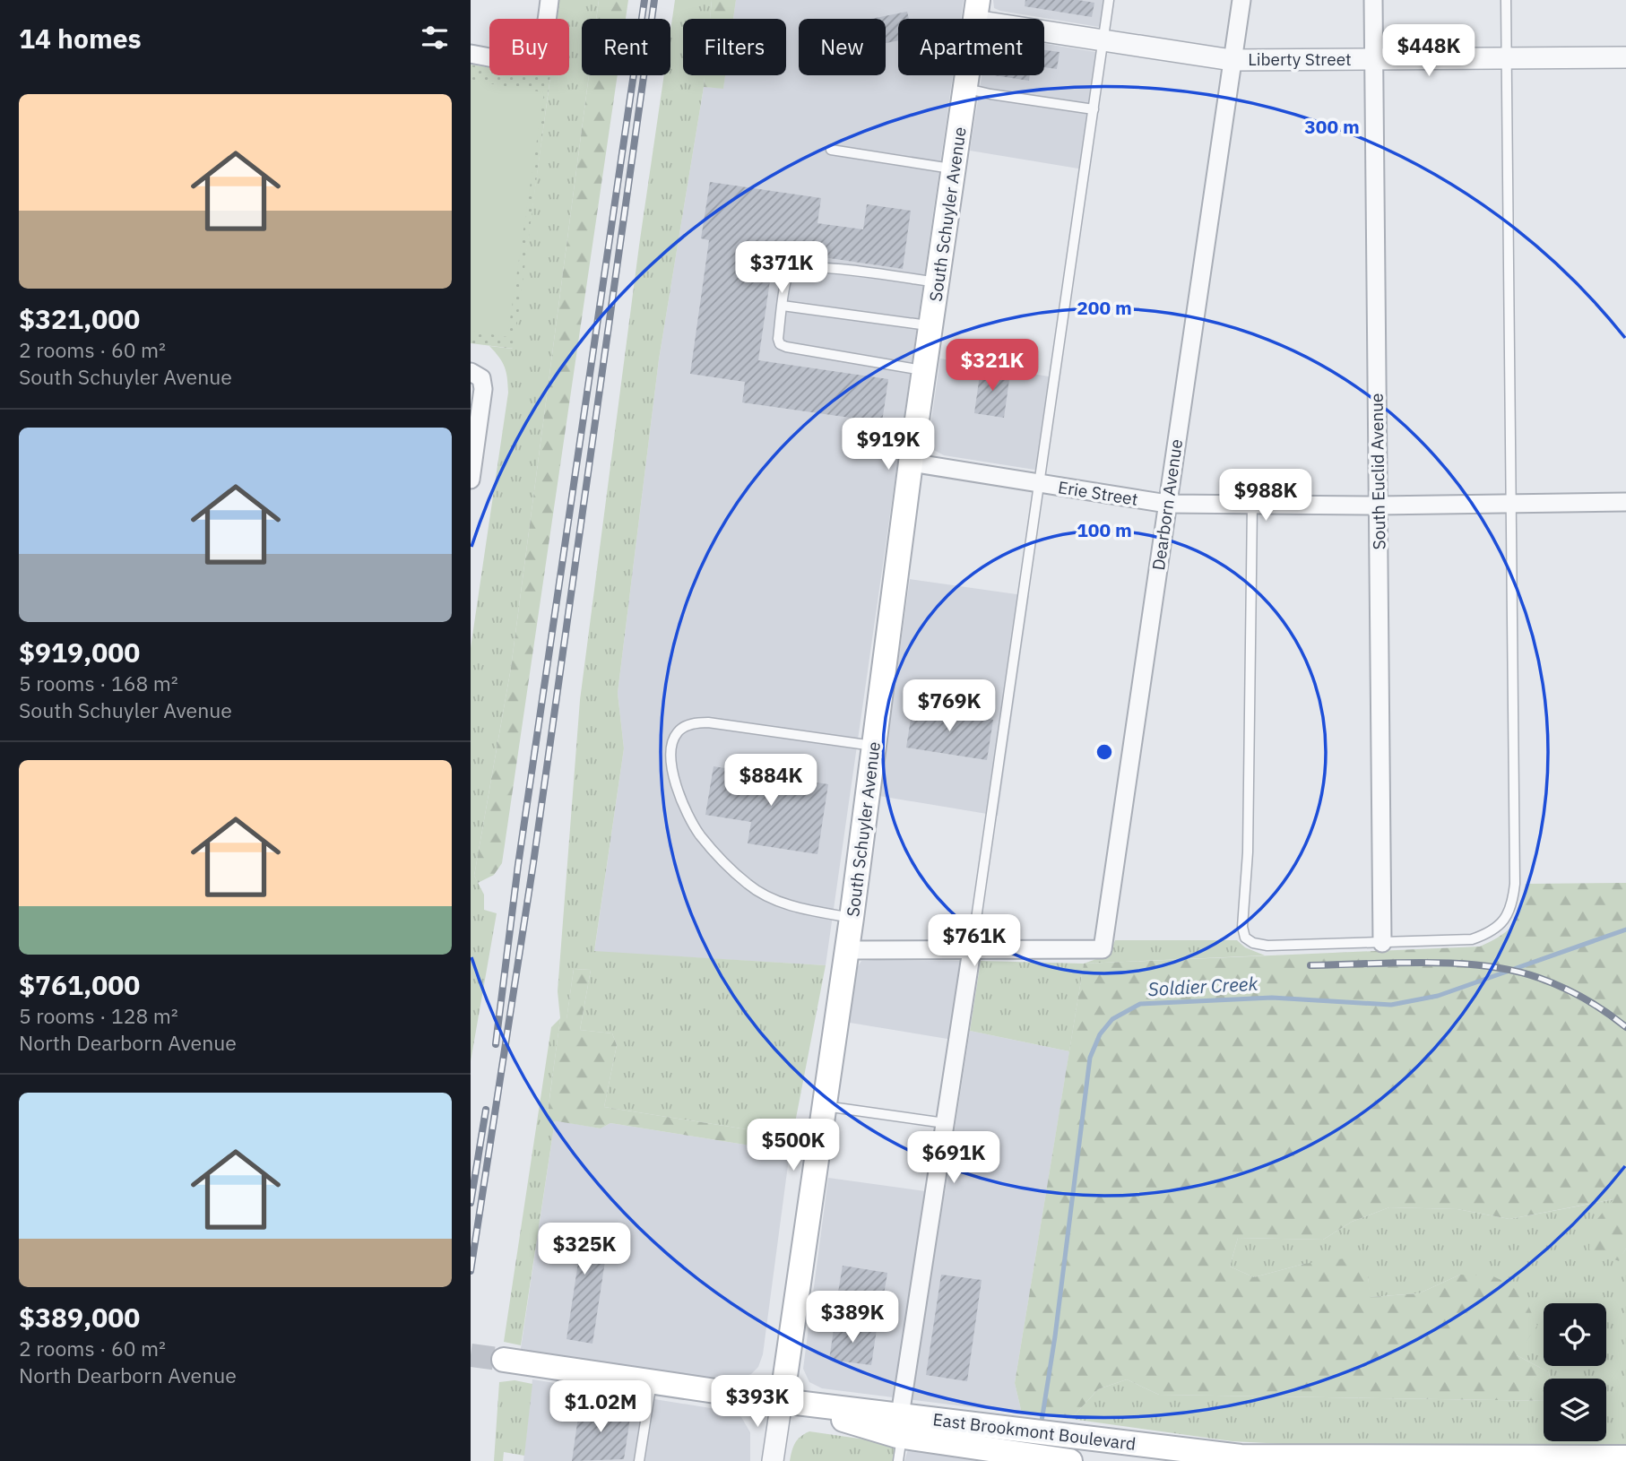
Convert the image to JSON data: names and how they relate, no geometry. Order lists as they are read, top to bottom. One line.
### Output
{"streets":{"main road":["South Schuyler Avenue","East Brookmont Boulevard"],"street":["Liberty Street","South Euclid Avenue","Erie Street","Dearborn Avenue"]},"crossings":[["Liberty Street","South Schuyler Avenue"],["Liberty Street","South Euclid Avenue"],["Liberty Street","Dearborn Avenue"],["South Schuyler Avenue","Erie Street"],["South Schuyler Avenue","East Brookmont Boulevard"],["South Euclid Avenue","Erie Street"],["Erie Street","Dearborn Avenue"]],"water":["Soldier Creek"],"page":{"heading":"14 homes","chip":["Buy","Rent","Filters","New","Apartment"],"price":["$448K","$371K","$321K","$919K","$988K","$769K","$884K","$761K","$500K","$691K","$325K","$389K","$393K","$1.02M"],"list":[{"name":"$321,000","note":"2 rooms · 60 m² · South Schuyler Avenue"},{"name":"$919,000","note":"5 rooms · 168 m² · South Schuyler Avenue"},{"name":"$761,000","note":"5 rooms · 128 m² · North Dearborn Avenue"},{"name":"$389,000","note":"2 rooms · 60 m² · North Dearborn Avenue"}]},"rings":["300 m","200 m","100 m"]}
